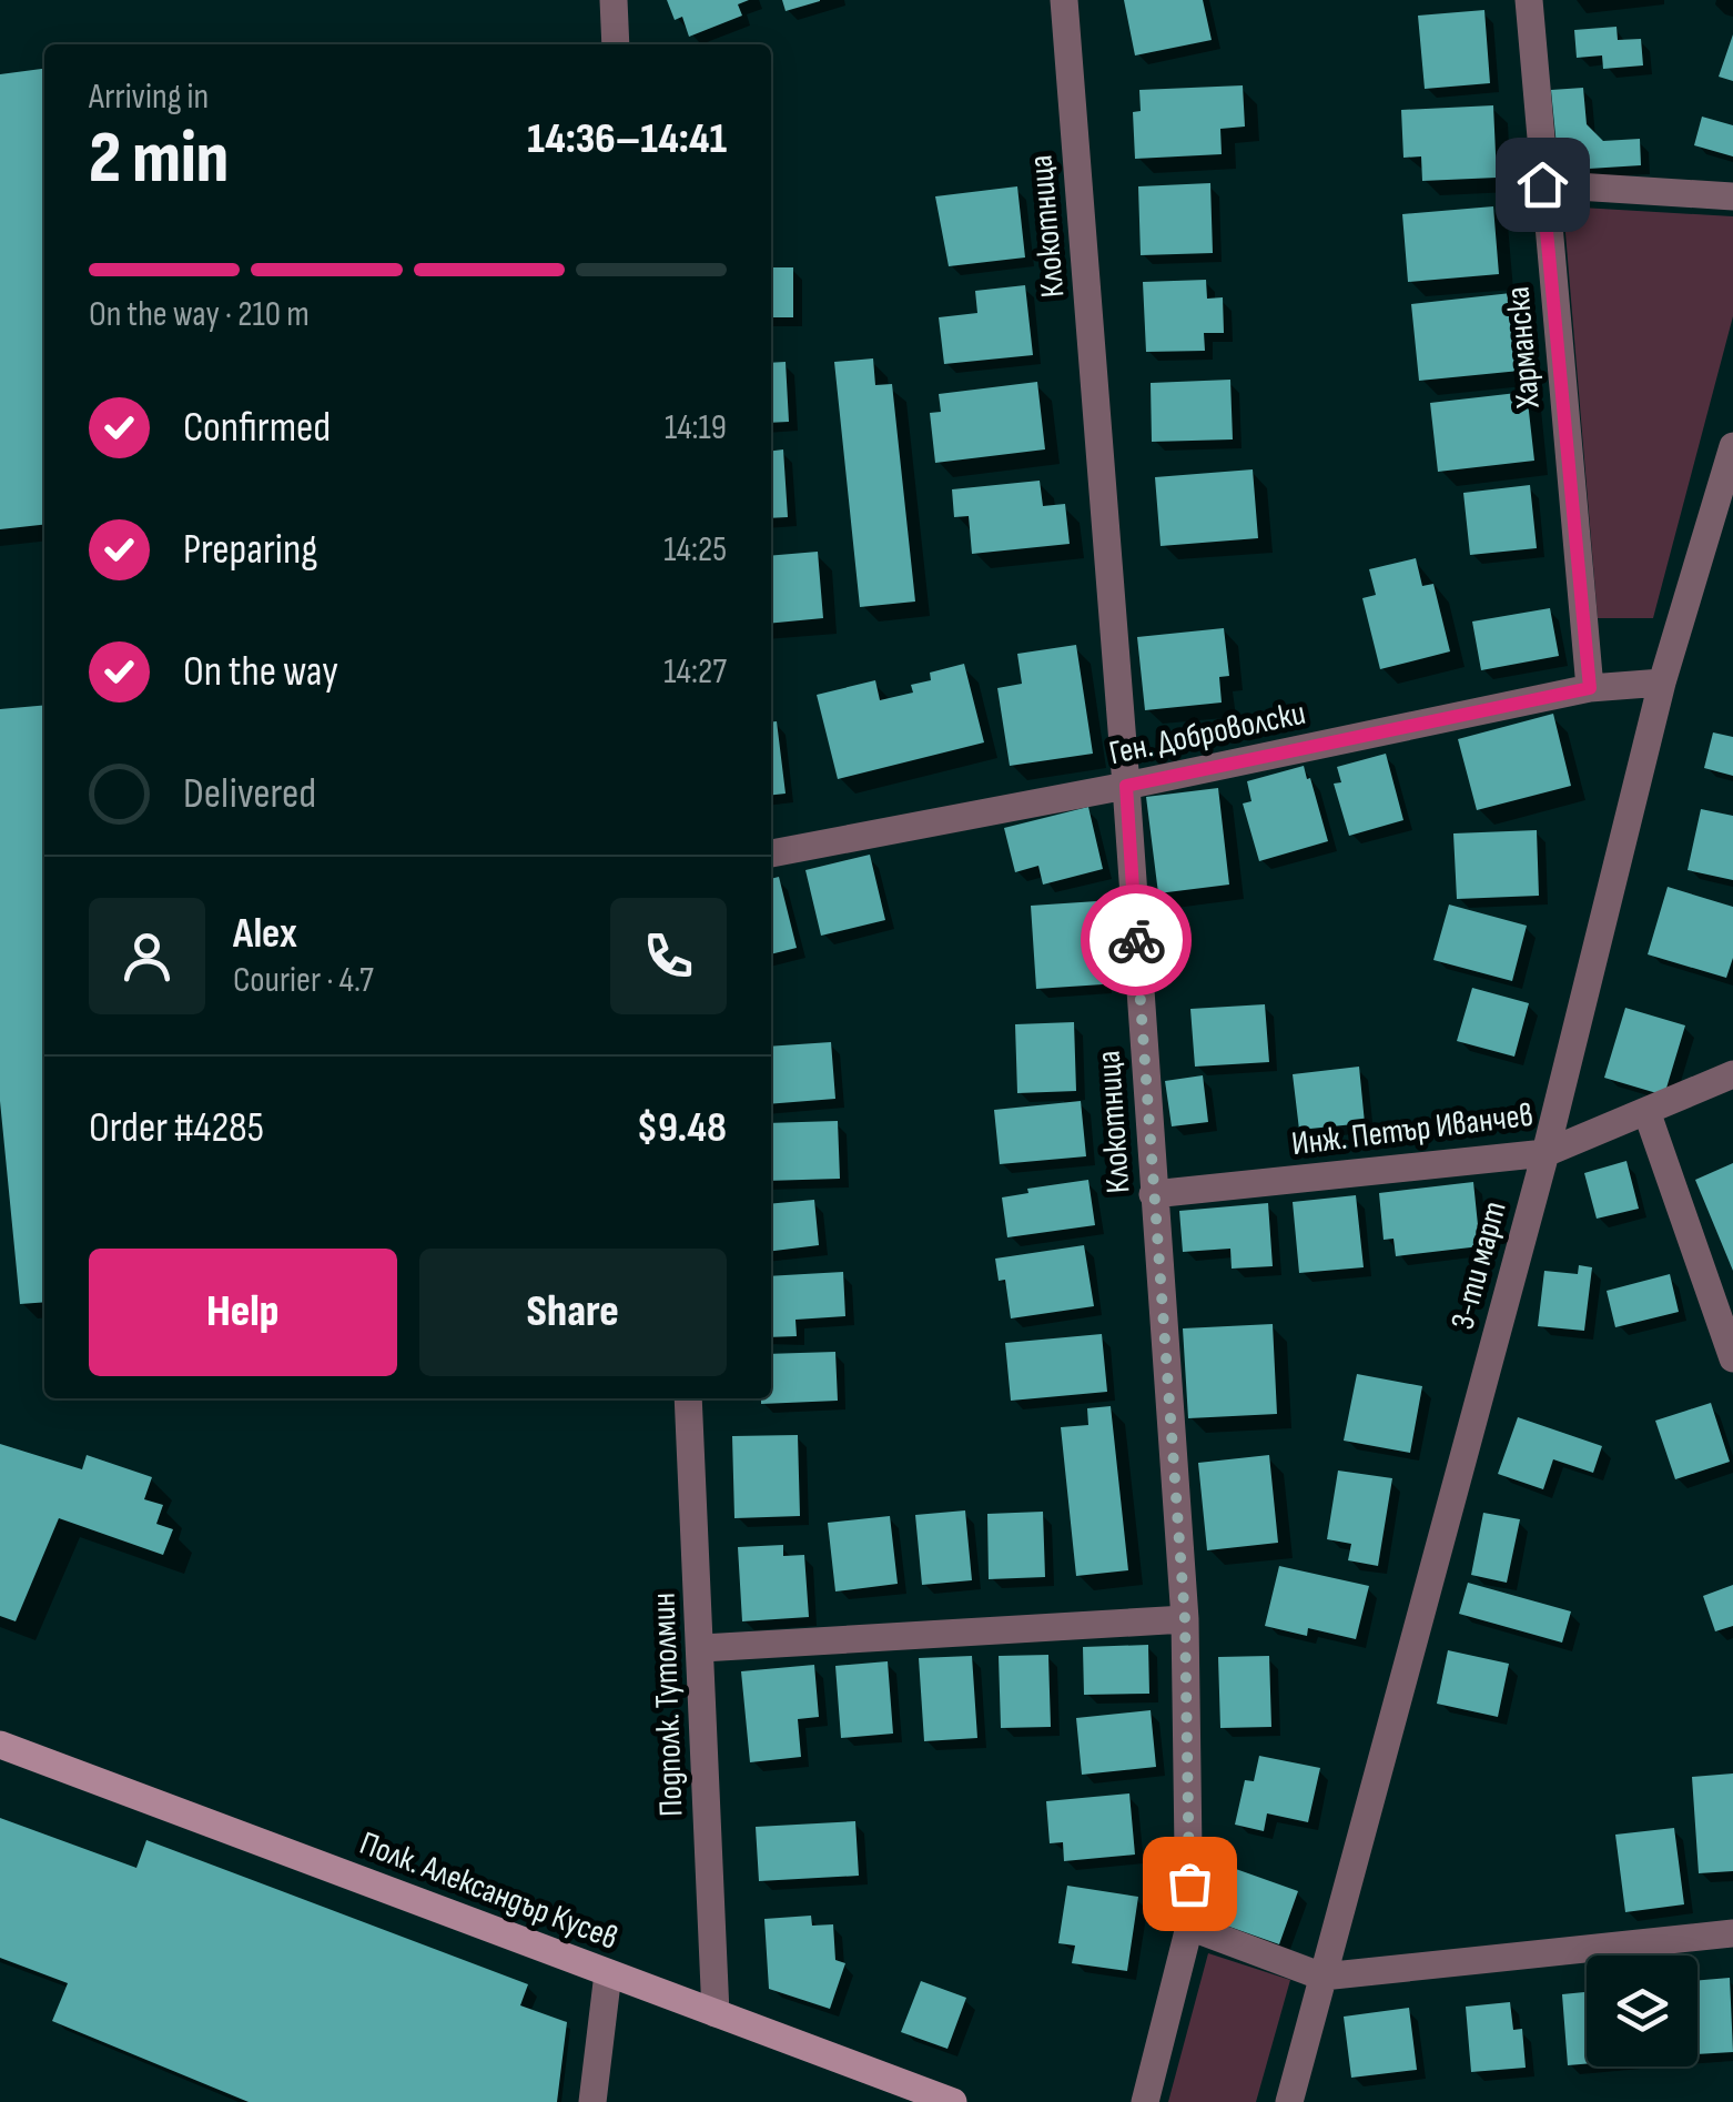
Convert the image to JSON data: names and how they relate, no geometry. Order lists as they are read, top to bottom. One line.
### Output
{"streets":{"street":["Клокотница","Харманска","Ген. Доброволски","Инж. Петър Иванчев","3-ти март","Подполк. Тутолмин","Полк. Александър Кусев"]},"crossings":[["Клокотница","Ген. Доброволски"],["Клокотница","Инж. Петър Иванчев"],["Харманска","Ген. Доброволски"],["Ген. Доброволски","3-ти март"],["Инж. Петър Иванчев","3-ти март"],["Подполк. Тутолмин","Полк. Александър Кусев"]],"page":{"heading":["2 min","Arriving in","14:36–14:41"],"panel":["Alex","Courier · 4.7","Order #4285","$9.48"],"bar":"On the way · 210 m","list":[["Confirmed","14:19"],["Preparing","14:25"],["On the way","14:27"],"Delivered"],"buttons":["Help","Share"]}}
